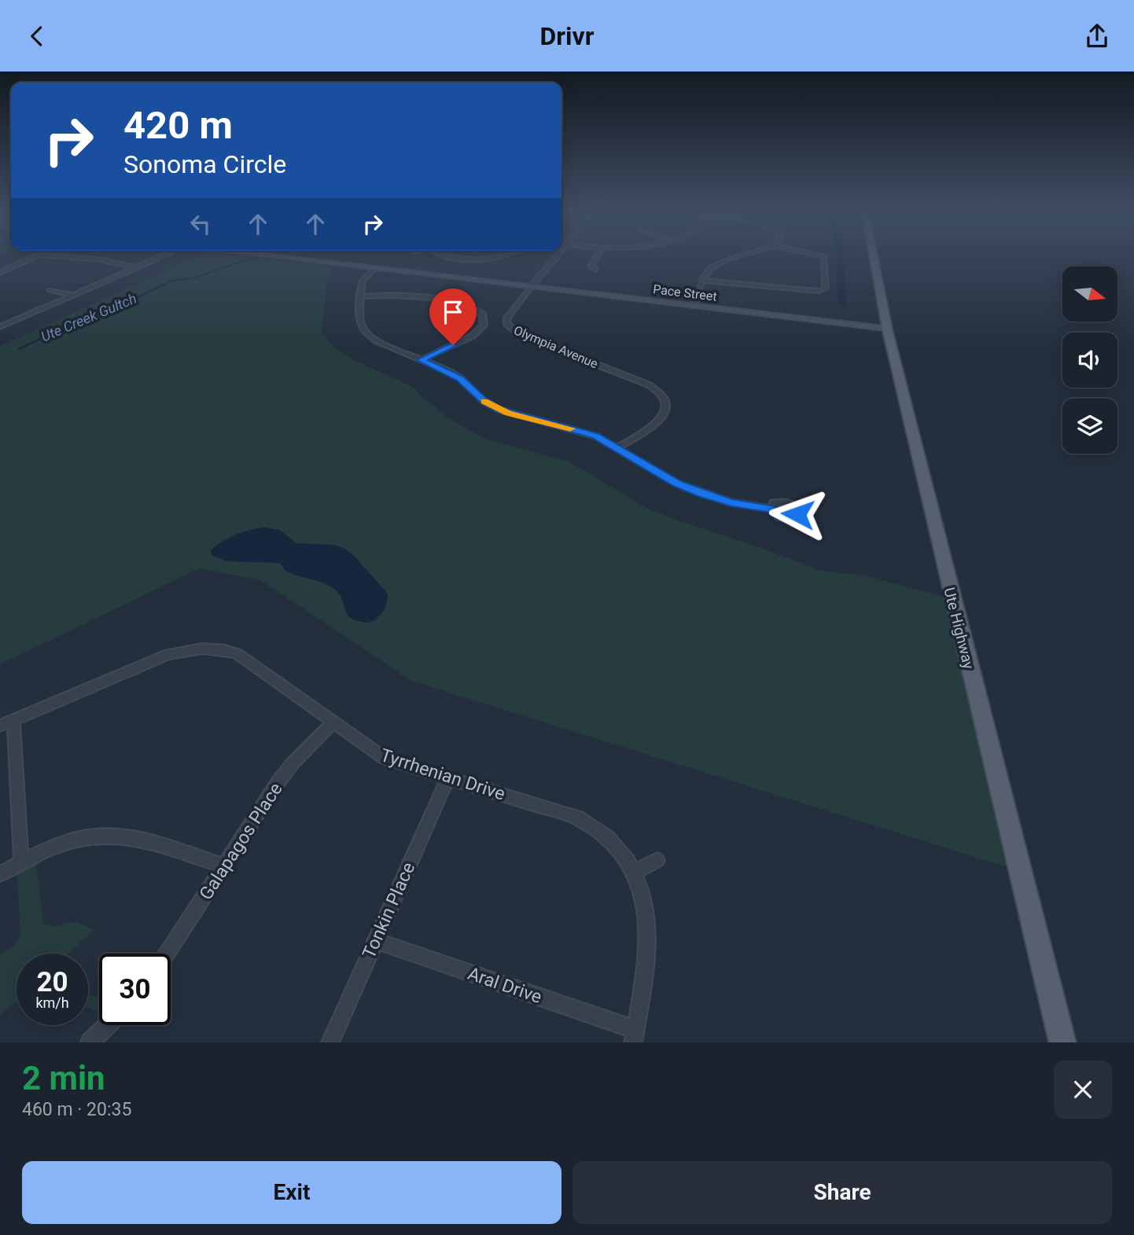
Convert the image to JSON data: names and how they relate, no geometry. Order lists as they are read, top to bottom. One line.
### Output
{"streets":{"main road":["Pace Street","Ute Highway"],"street":["Olympia Avenue","Tyrrhenian Drive","Galapagos Place","Tonkin Place","Aral Drive"]},"crossings":[["Pace Street","Olympia Avenue"],["Pace Street","Ute Highway"],["Tyrrhenian Drive","Galapagos Place"],["Tyrrhenian Drive","Tonkin Place"],["Tyrrhenian Drive","Aral Drive"],["Tonkin Place","Aral Drive"]],"water":["Ute Creek Gultch"],"north":"right","page":{"header":"Drivr","turn":["420 m","Sonoma Circle"],"speed":"20 km/h","limit":"30","heading":["2 min","460 m · 20:35"],"buttons":["Exit","Share"]}}
